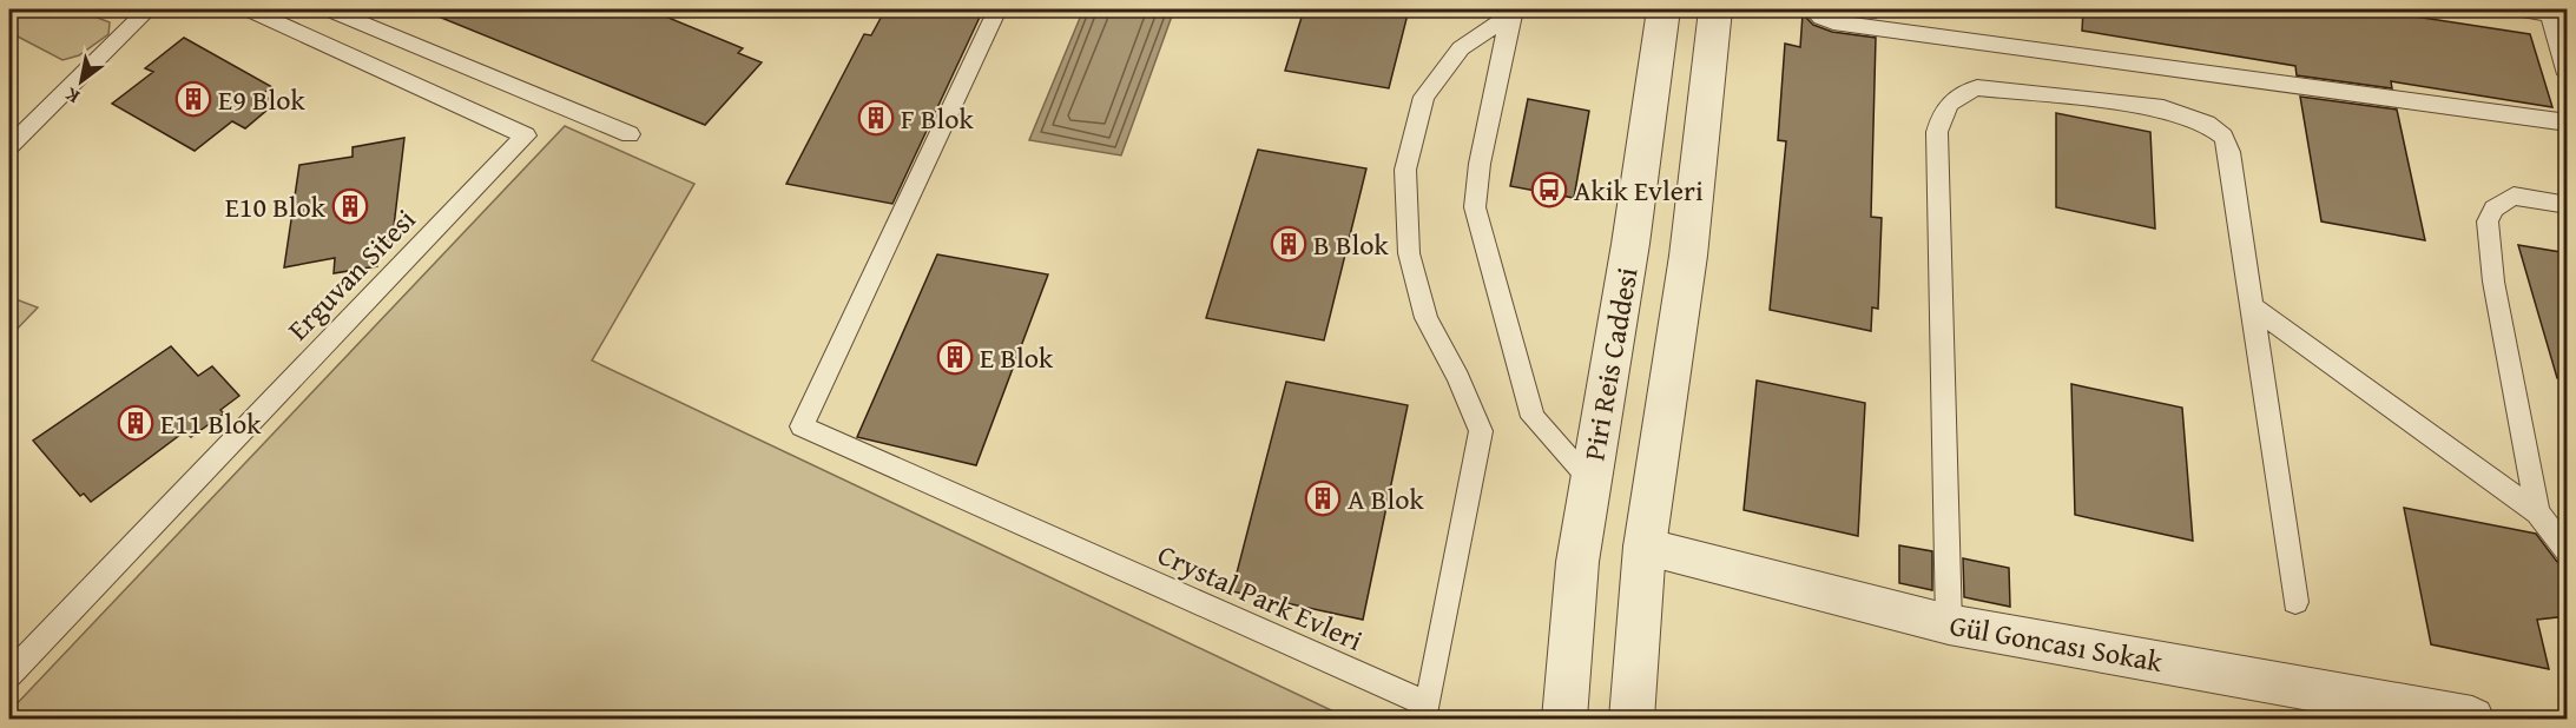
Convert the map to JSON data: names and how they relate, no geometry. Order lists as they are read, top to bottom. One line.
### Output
{"streets":{"street":["Piri Reis Caddesi","Gül Goncası Sokak"],"lane":["Erguvan Sitesi","Crystal Park Evleri"]},"crossings":[["Piri Reis Caddesi","Crystal Park Evleri"],["Piri Reis Caddesi","Gül Goncası Sokak"]],"places":{"building":["E9 Blok","F Blok","E10 Blok","B Blok","E Blok","E11 Blok","A Blok"],"bus stop":["Akik Evleri"]},"north":"bottom left"}
